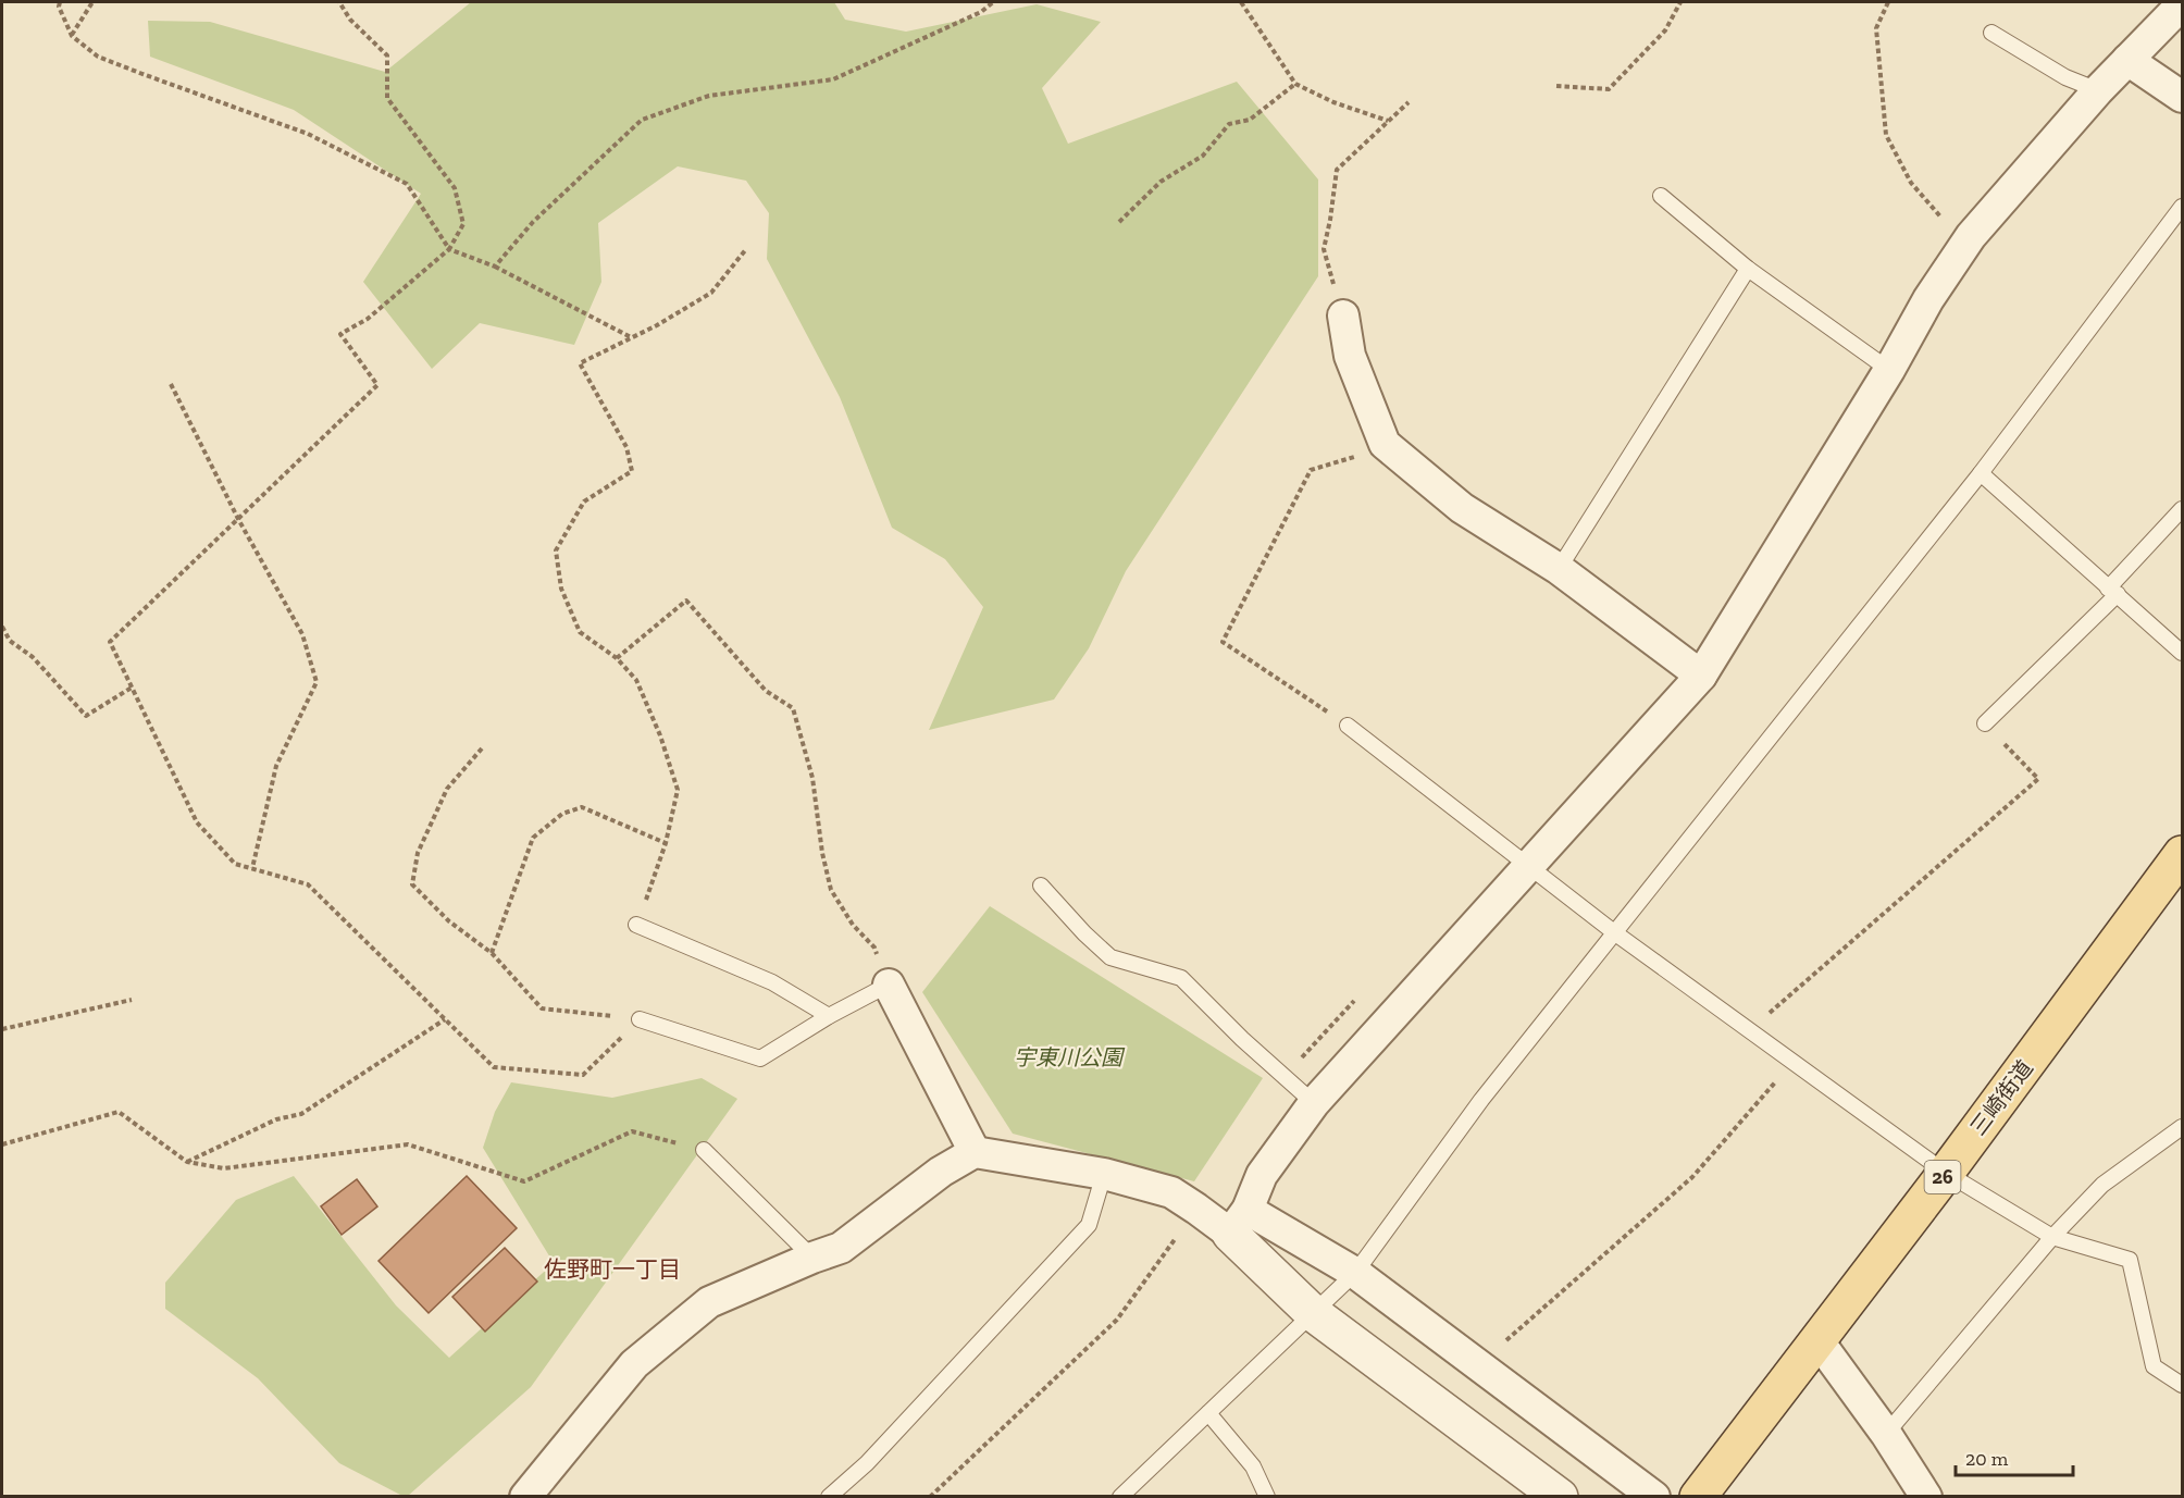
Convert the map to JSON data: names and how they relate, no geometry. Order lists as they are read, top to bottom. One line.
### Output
{"streets":{"main road":["三崎街道","26"]},"districts":["佐野町一丁目"],"parks":["宇東川公園"],"scale_bar":"20 m"}
